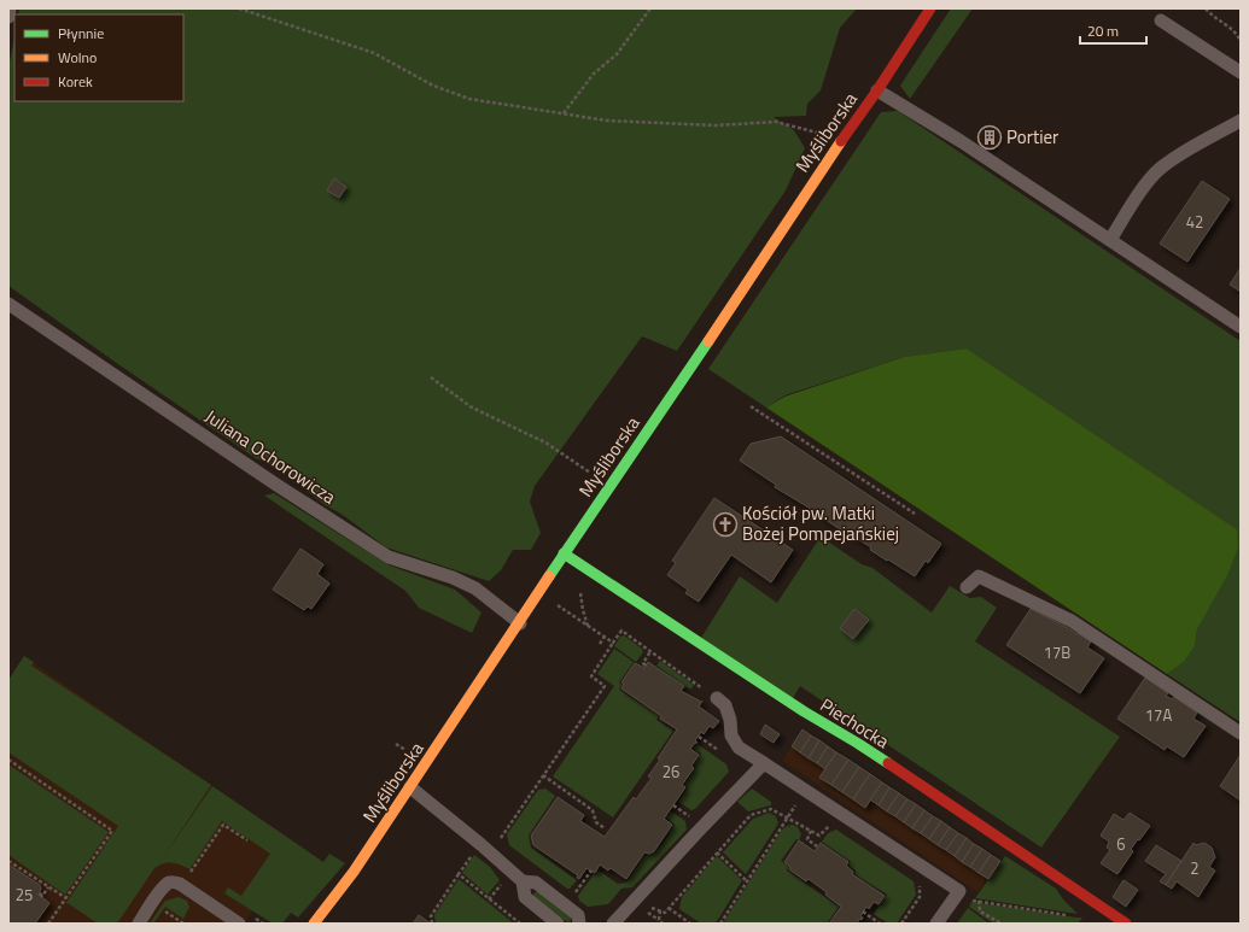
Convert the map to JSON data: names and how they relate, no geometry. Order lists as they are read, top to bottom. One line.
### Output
{"streets":{"street":["Myśliborska","Piechocka"],"lane":["Juliana Ochorowicza"]},"crossings":[["Myśliborska","Juliana Ochorowicza"],["Myśliborska","Piechocka"]],"places":{"building":["Portier"],"church":["Kościół pw. Matki Bożej Pompejańskiej"]},"house_numbers":["42","17B","17A","26","6","2","25"],"legend":["Płynnie","Wolno","Korek"],"scale_bar":"20 m"}
